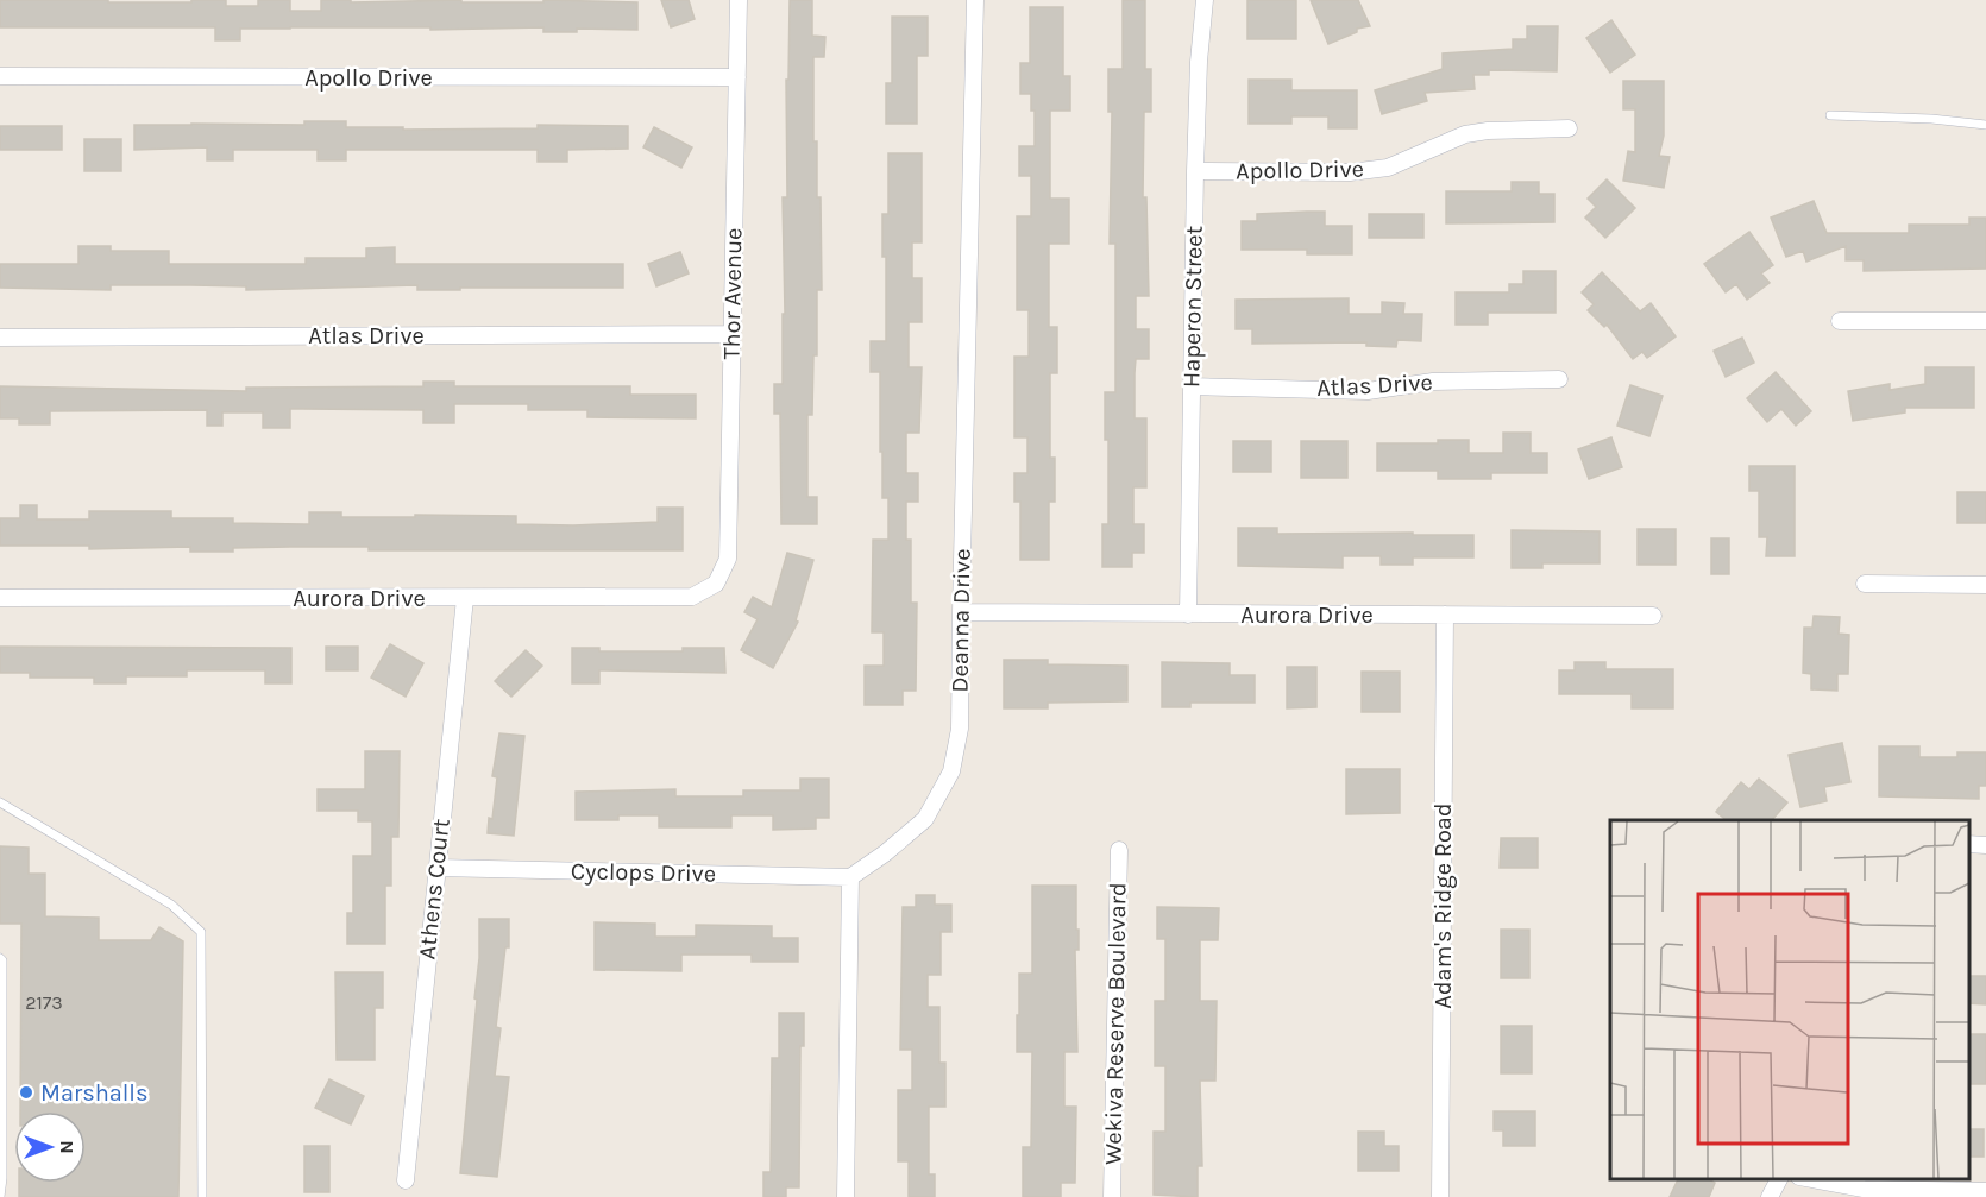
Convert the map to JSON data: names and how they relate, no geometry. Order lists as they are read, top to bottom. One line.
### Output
{"streets":{"street":["Apollo Drive","Thor Avenue","Haperon Street","Atlas Drive","Aurora Drive","Deanna Drive","Cyclops Drive","Athens Court","Adam's Ridge Road","Wekiva Reserve Boulevard"]},"crossings":[["Apollo Drive","Thor Avenue"],["Apollo Drive","Haperon Street"],["Thor Avenue","Atlas Drive"],["Thor Avenue","Aurora Drive"],["Haperon Street","Atlas Drive"],["Haperon Street","Aurora Drive"],["Aurora Drive","Deanna Drive"],["Aurora Drive","Athens Court"],["Aurora Drive","Adam's Ridge Road"],["Deanna Drive","Cyclops Drive"],["Cyclops Drive","Athens Court"]],"places":["Marshalls"],"house_numbers":["2173"],"north":"right"}
